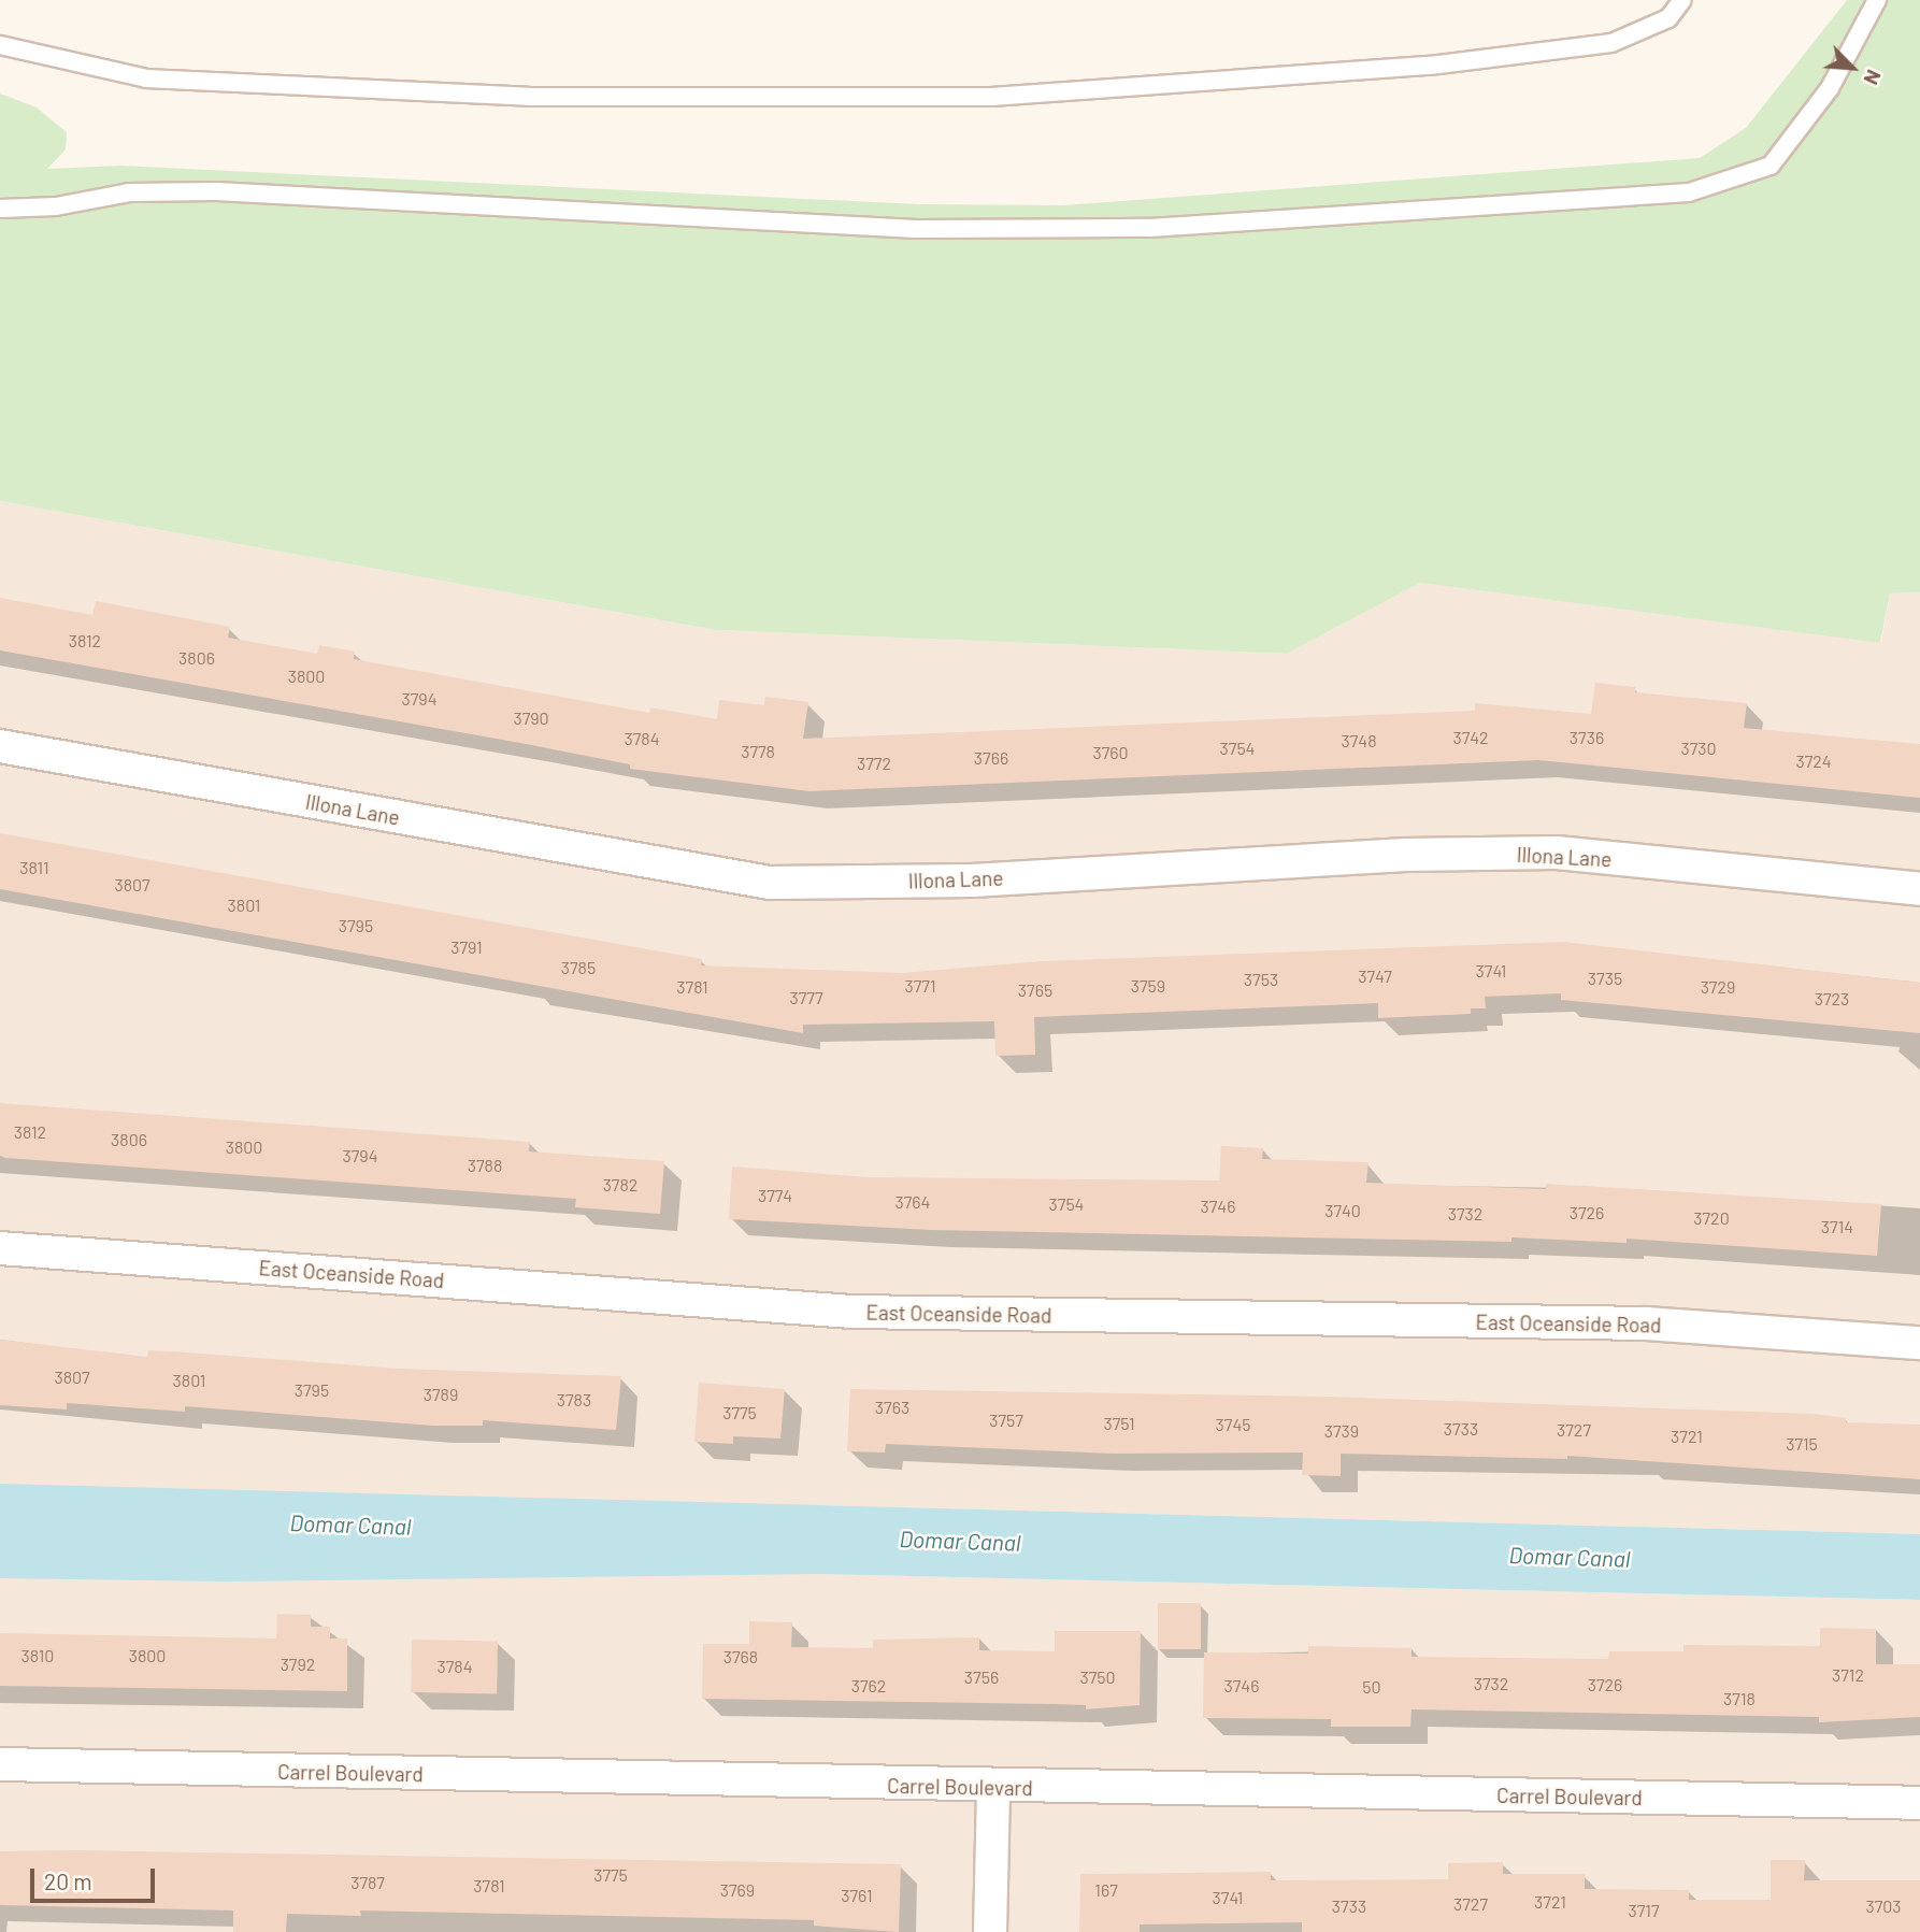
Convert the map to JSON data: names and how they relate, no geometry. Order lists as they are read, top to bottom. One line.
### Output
{"streets":{"street":["Illona Lane","East Oceanside Road","Carrel Boulevard"]},"water":["Domar Canal"],"house_numbers":["3812","3806","3800","3794","3790","3742","3736","3784","3748","3754","3730","3778","3760","3766","3724","3772","3811","3807","3801","3795","3791","3785","3741","3747","3735","3753","3771","3759","3781","3729","3765","3777","3723","3812","3806","3800","3794","3788","3782","3774","3764","3754","3746","3740","3726","3732","3720","3714","3807","3801","3795","3789","3783","3763","3775","3757","3751","3745","3733","3727","3739","3721","3715","3810","3800","3768","3792","3784","3712","3756","3750","3732","3726","3762","3746","50","3718","3775","3787","3781","3769","167","3761","3741","3721","3727","3733","3703","3717"],"scale_bar":"20 m","north":"bottom right"}
